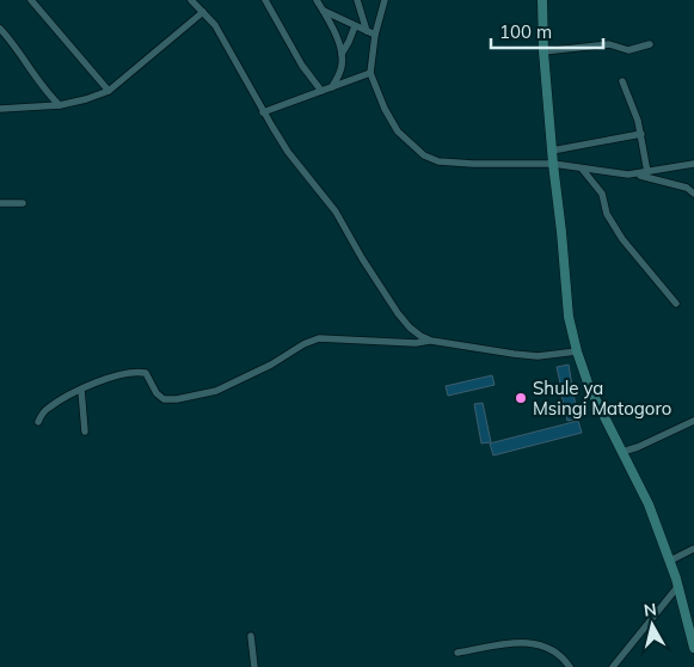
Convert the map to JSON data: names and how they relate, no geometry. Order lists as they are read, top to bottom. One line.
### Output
{"places":["Shule ya Msingi Matogoro"],"scale_bar":"100 m","north":"top"}
